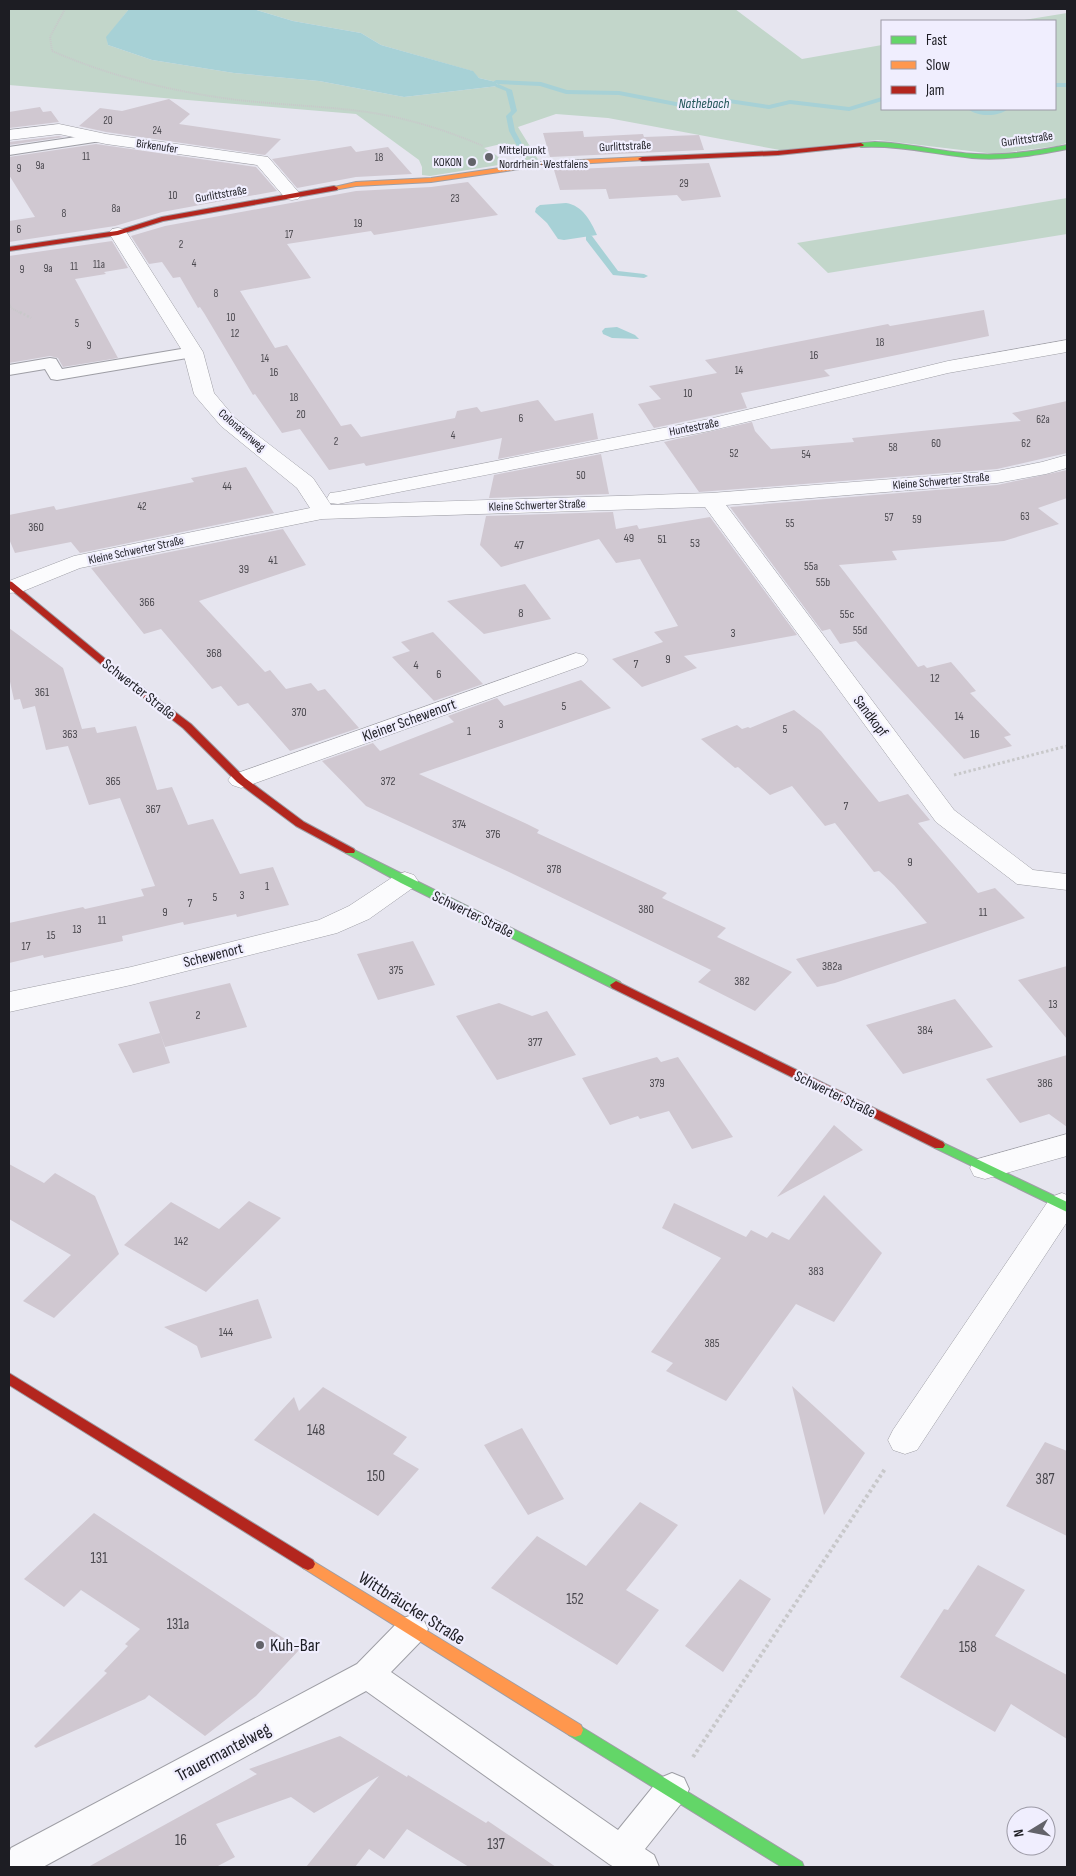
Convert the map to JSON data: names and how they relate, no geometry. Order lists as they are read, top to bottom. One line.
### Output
{"streets":{"street":["Gurlittstraße","Birkenufer","Huntestraße","Colonatenweg","Kleine Schwerter Straße","Schwerter Straße","Sandkopf","Kleiner Schewenort","Schewenort","Wittbräucker Straße"],"lane":["Trauermantelweg"]},"crossings":[["Gurlittstraße","Birkenufer"],["Gurlittstraße","Colonatenweg"],["Huntestraße","Colonatenweg"],["Huntestraße","Kleine Schwerter Straße"],["Colonatenweg","Kleine Schwerter Straße"],["Kleine Schwerter Straße","Schwerter Straße"],["Kleine Schwerter Straße","Sandkopf"],["Schwerter Straße","Kleiner Schewenort"],["Schwerter Straße","Schewenort"],["Wittbräucker Straße","Trauermantelweg"]],"water":["Nathebach"],"places":["Mittelpunkt Nordrhein-Westfalens","KOKON","Kuh-Bar"],"house_numbers":["20","24","11","18","9a","9","29","10","23","8a","8","19","6","17","2","4","11a","11","9a","9","8","10","5","12","18","9","16","14","14","16","10","18","20","6","62a","4","2","60","62","58","52","54","50","44","42","63","57","59","55","360","49","51","53","47","41","55a","39","55b","366","8","55c","55d","3","368","9","7","4","6","12","361","5","370","14","3","5","1","363","16","365","372","7","367","374","376","9","378","1","3","5","7","380","9","11","11","13","15","17","382a","375","382","13","2","384","377","379","386","142","383","144","385","148","150","387","131","152","131a","158","16","137"],"legend":["Fast","Slow","Jam"],"north":"left"}
